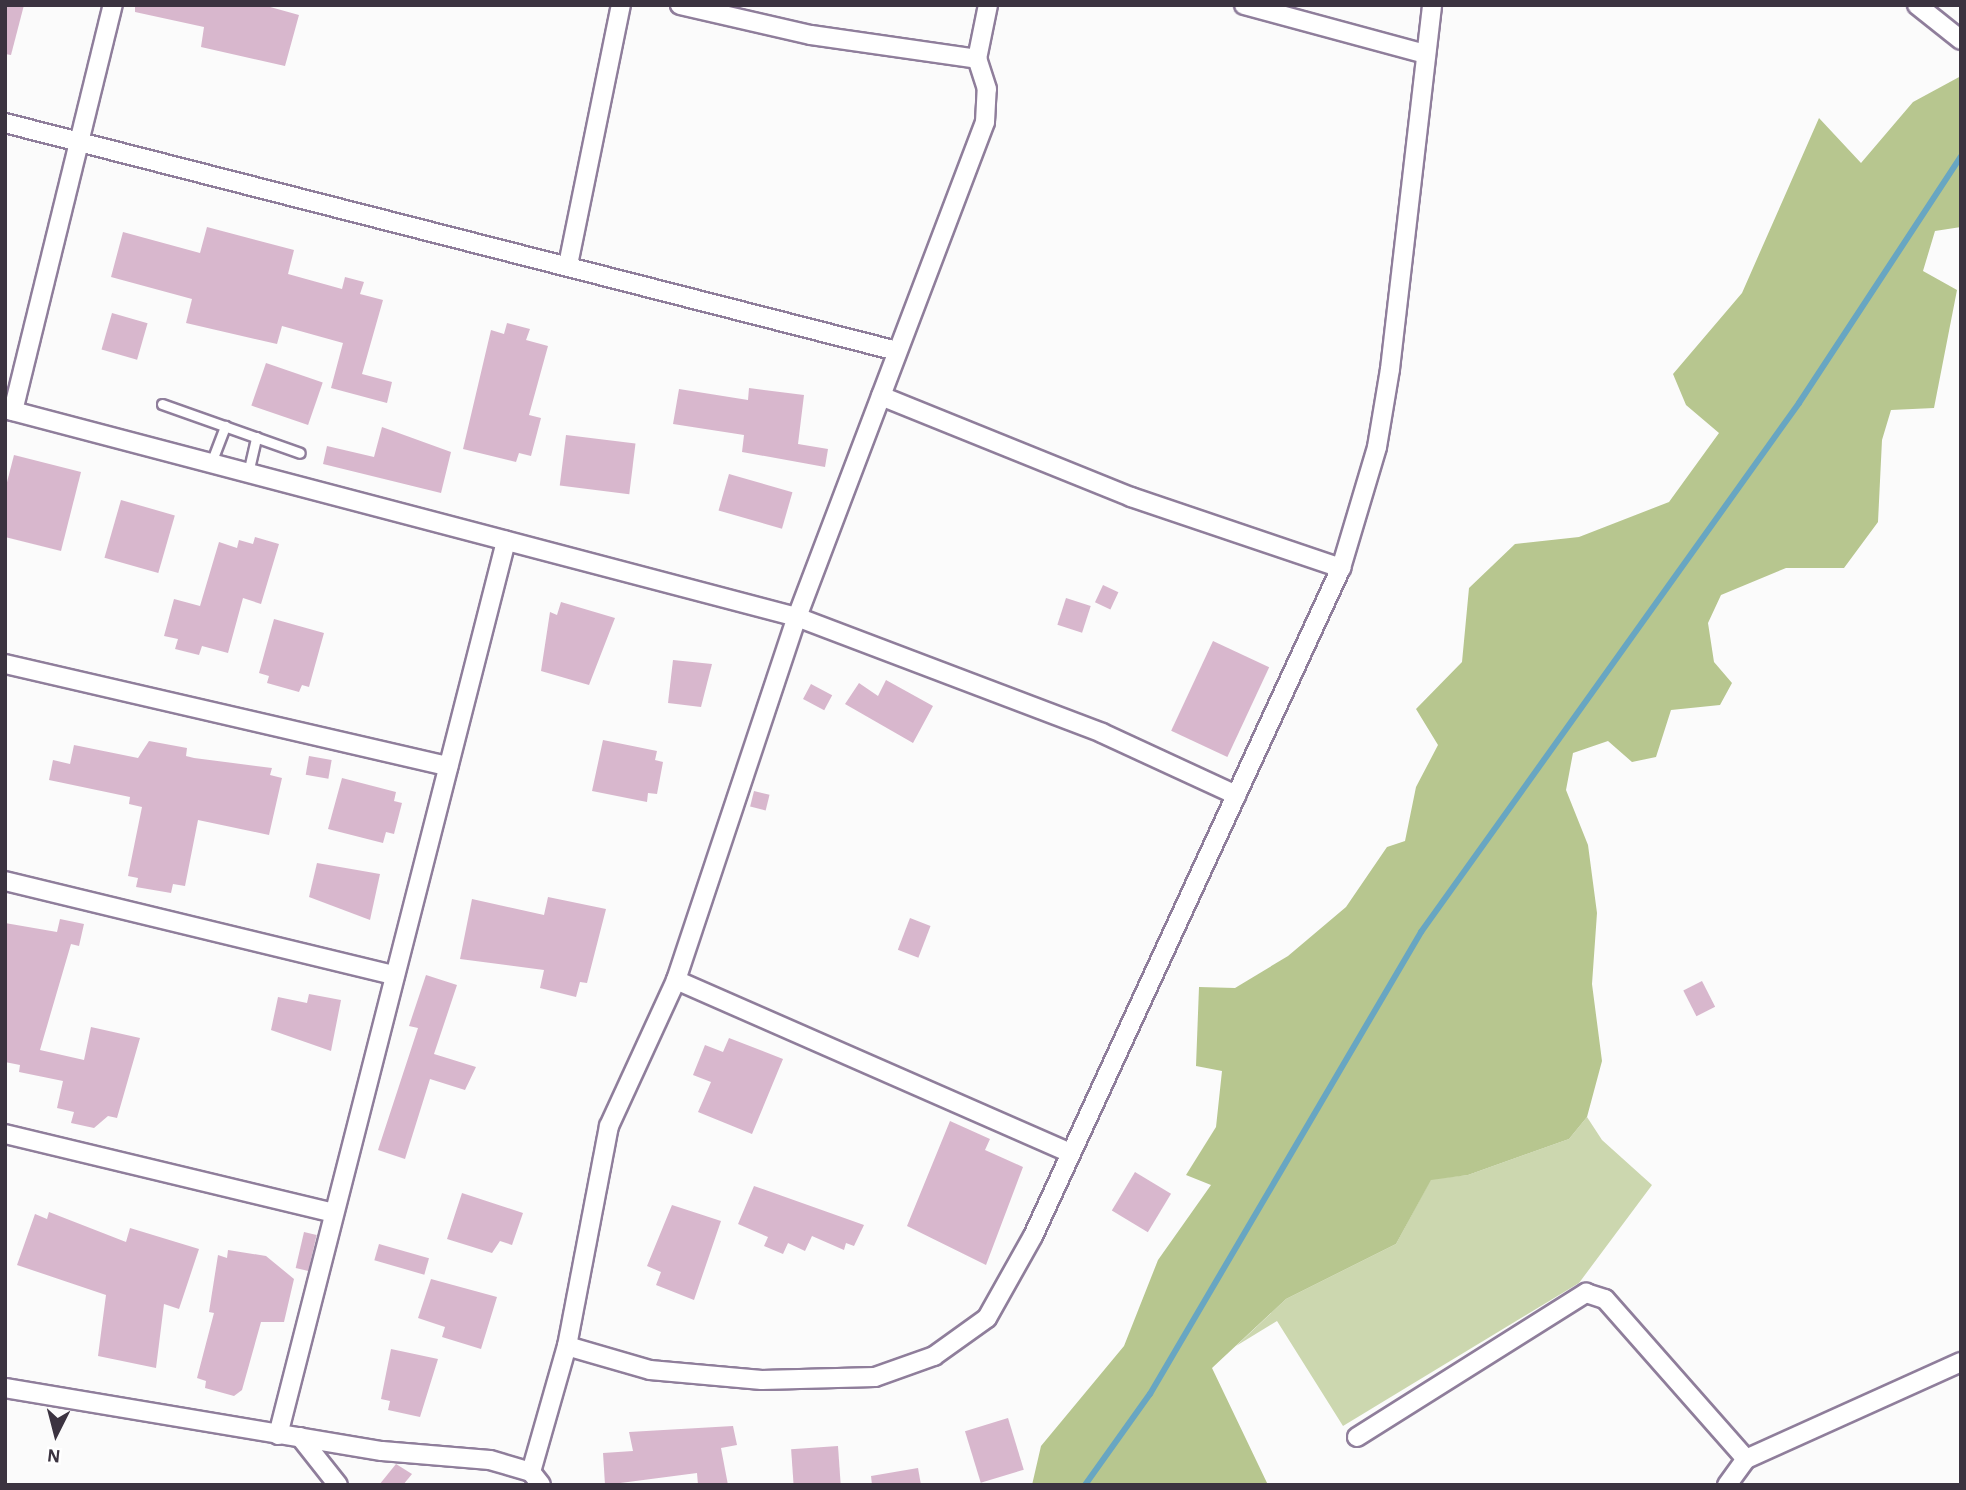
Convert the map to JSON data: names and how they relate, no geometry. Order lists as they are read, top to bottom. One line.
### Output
{"north":"bottom"}
